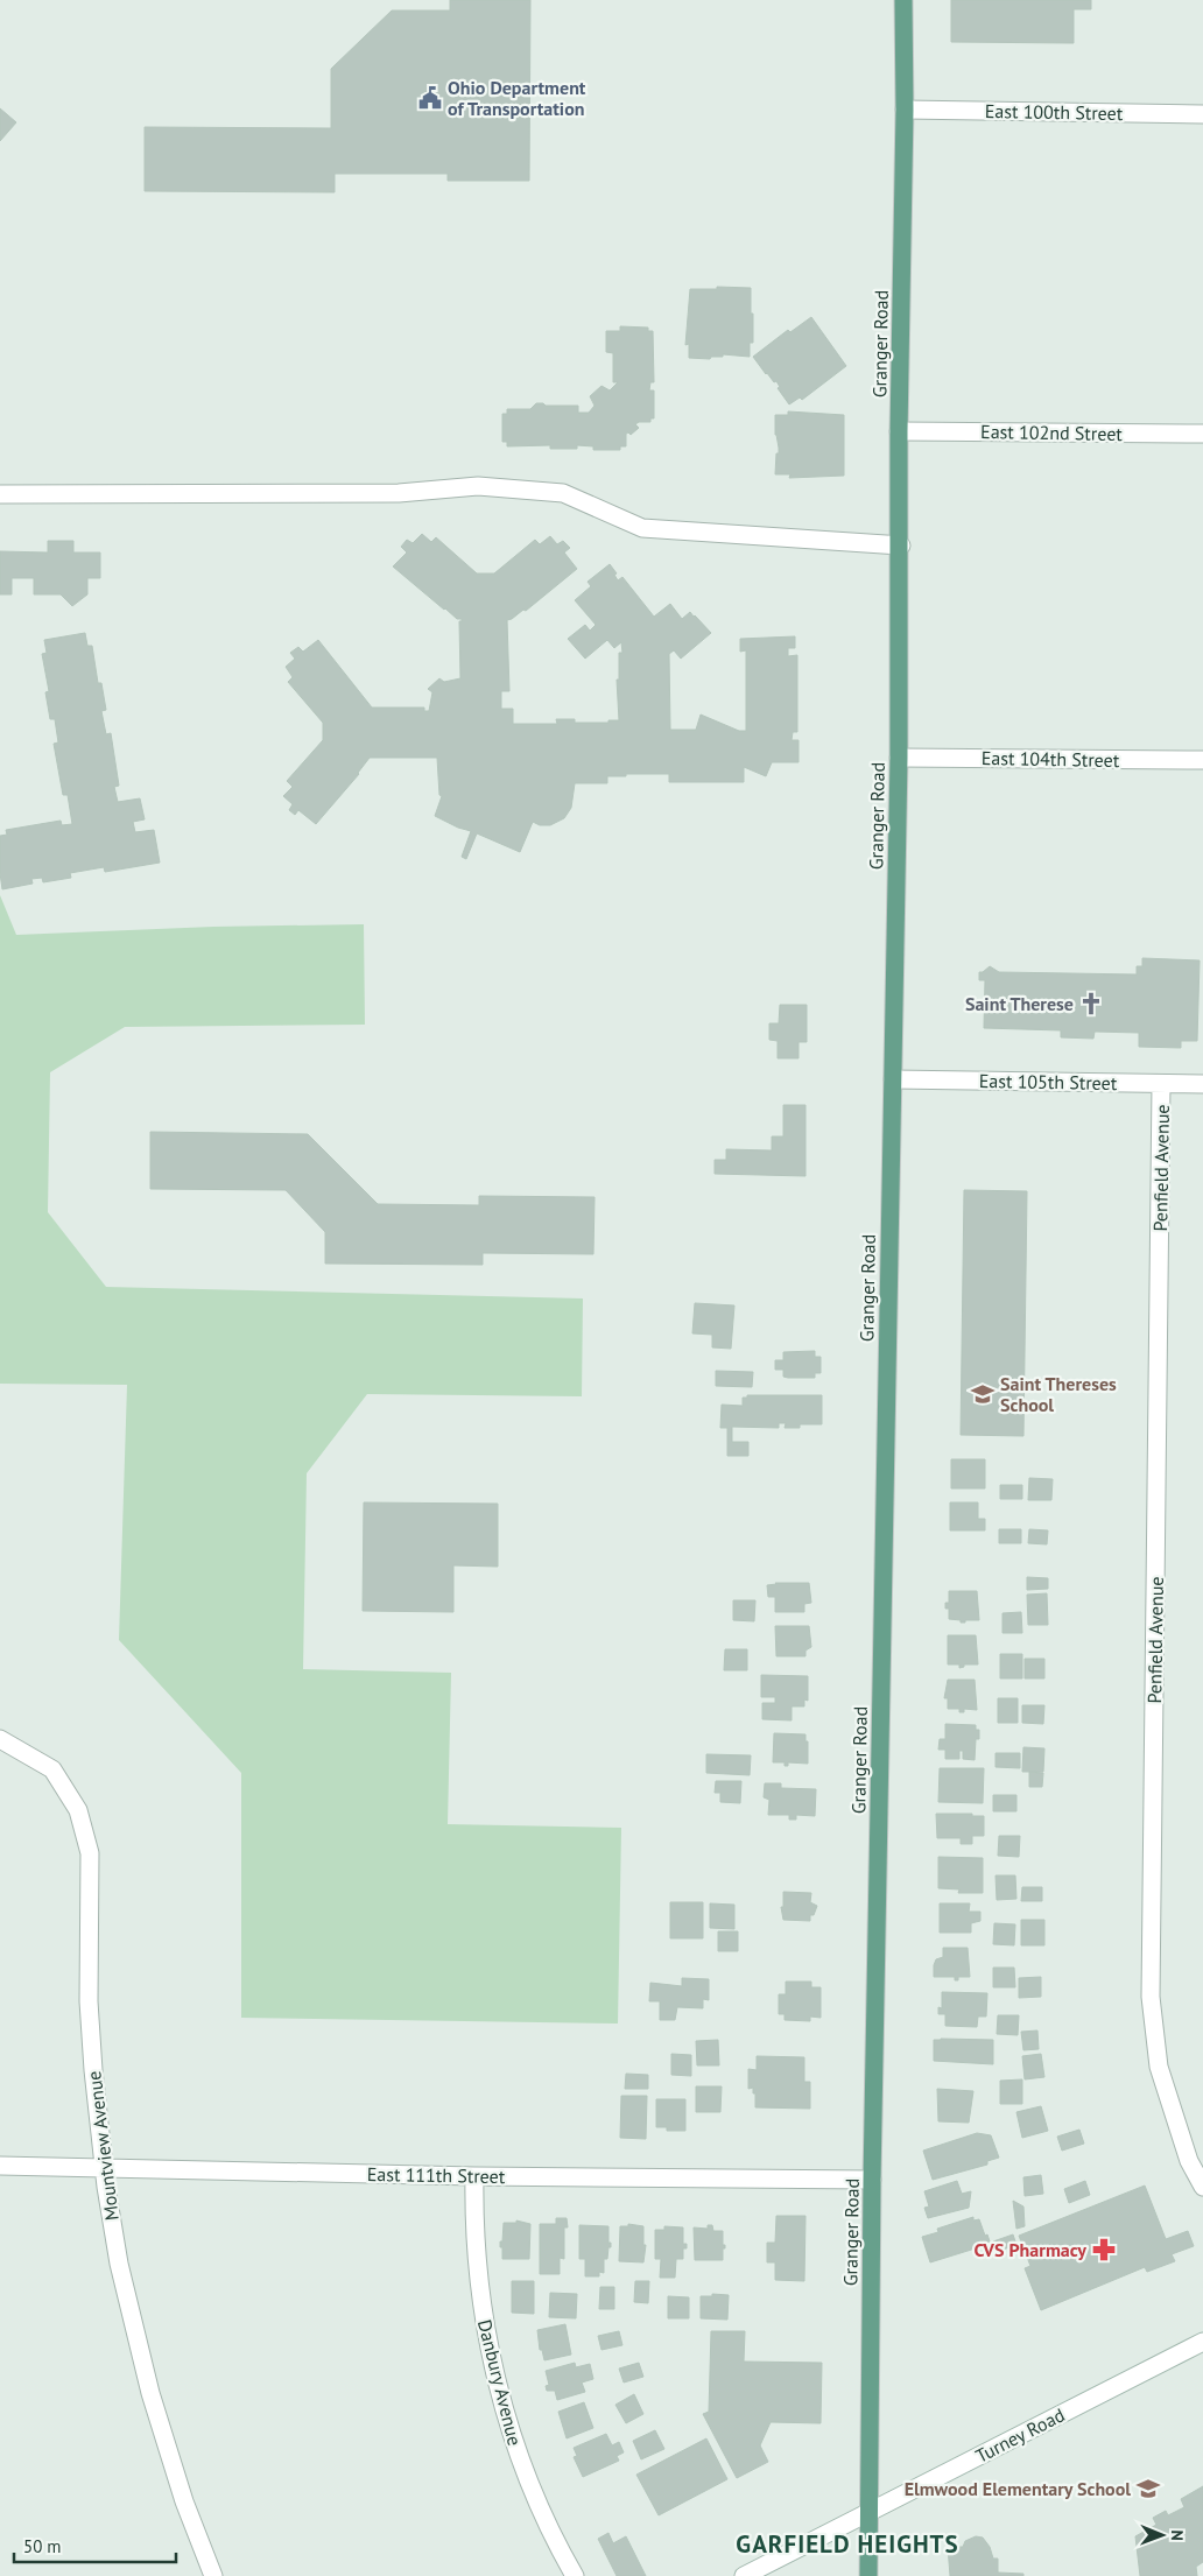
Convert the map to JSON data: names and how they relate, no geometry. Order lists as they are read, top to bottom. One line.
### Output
{"streets":{"main road":["Granger Road"],"street":["East 100th Street","East 102nd Street","East 104th Street","East 105th Street","Penfield Avenue","Mountview Avenue","East 111th Street","Danbury Avenue","Turney Road"]},"crossings":[["East 100th Street","Granger Road"],["Granger Road","East 102nd Street"],["Granger Road","East 104th Street"],["Granger Road","East 105th Street"],["Granger Road","East 111th Street"],["Granger Road","Turney Road"],["East 105th Street","Penfield Avenue"],["Mountview Avenue","East 111th Street"],["East 111th Street","Danbury Avenue"]],"districts":["GARFIELD HEIGHTS"],"places":{"public building":["Ohio Department of Transportation"],"church":["Saint Therese"],"school or university":["Saint Thereses School","Elmwood Elementary School"],"pharmacy":["CVS Pharmacy"]},"scale_bar":"50 m","north":"right"}
